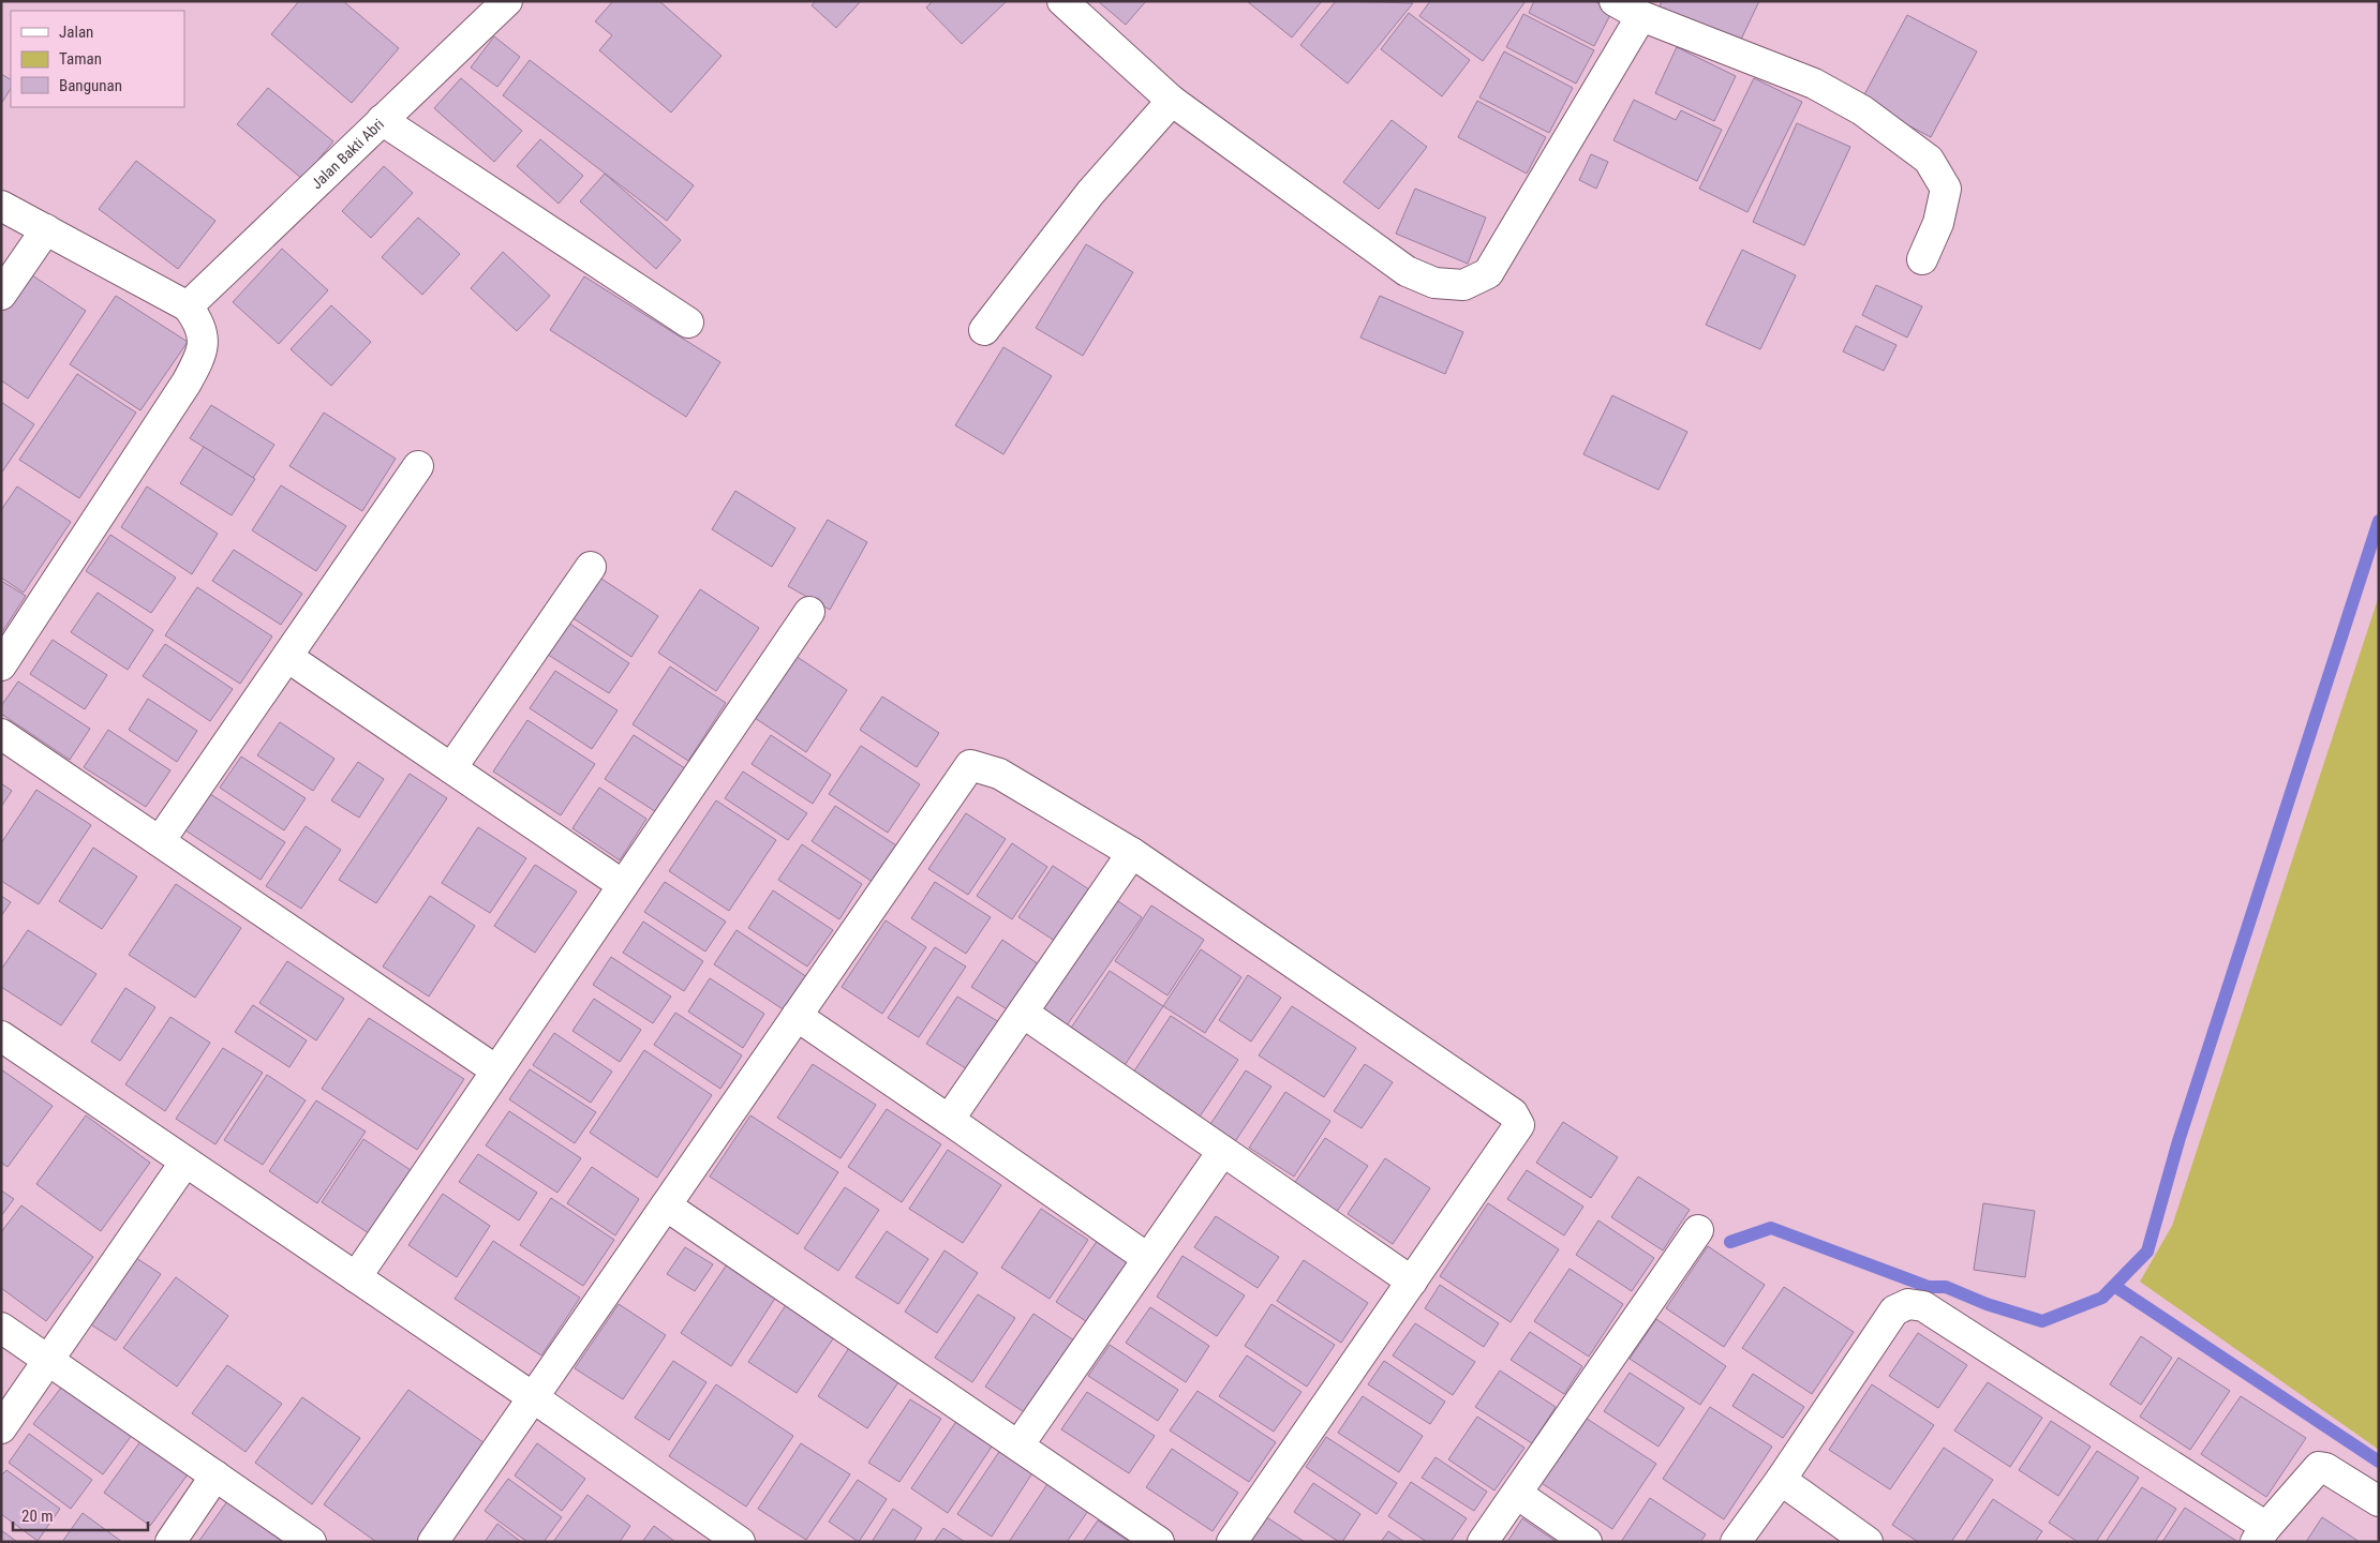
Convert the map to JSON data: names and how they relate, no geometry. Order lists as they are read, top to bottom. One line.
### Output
{"streets":{"street":["Jalan Bakti Abri"]},"legend":["Jalan","Taman","Bangunan"],"scale_bar":"20 m"}
